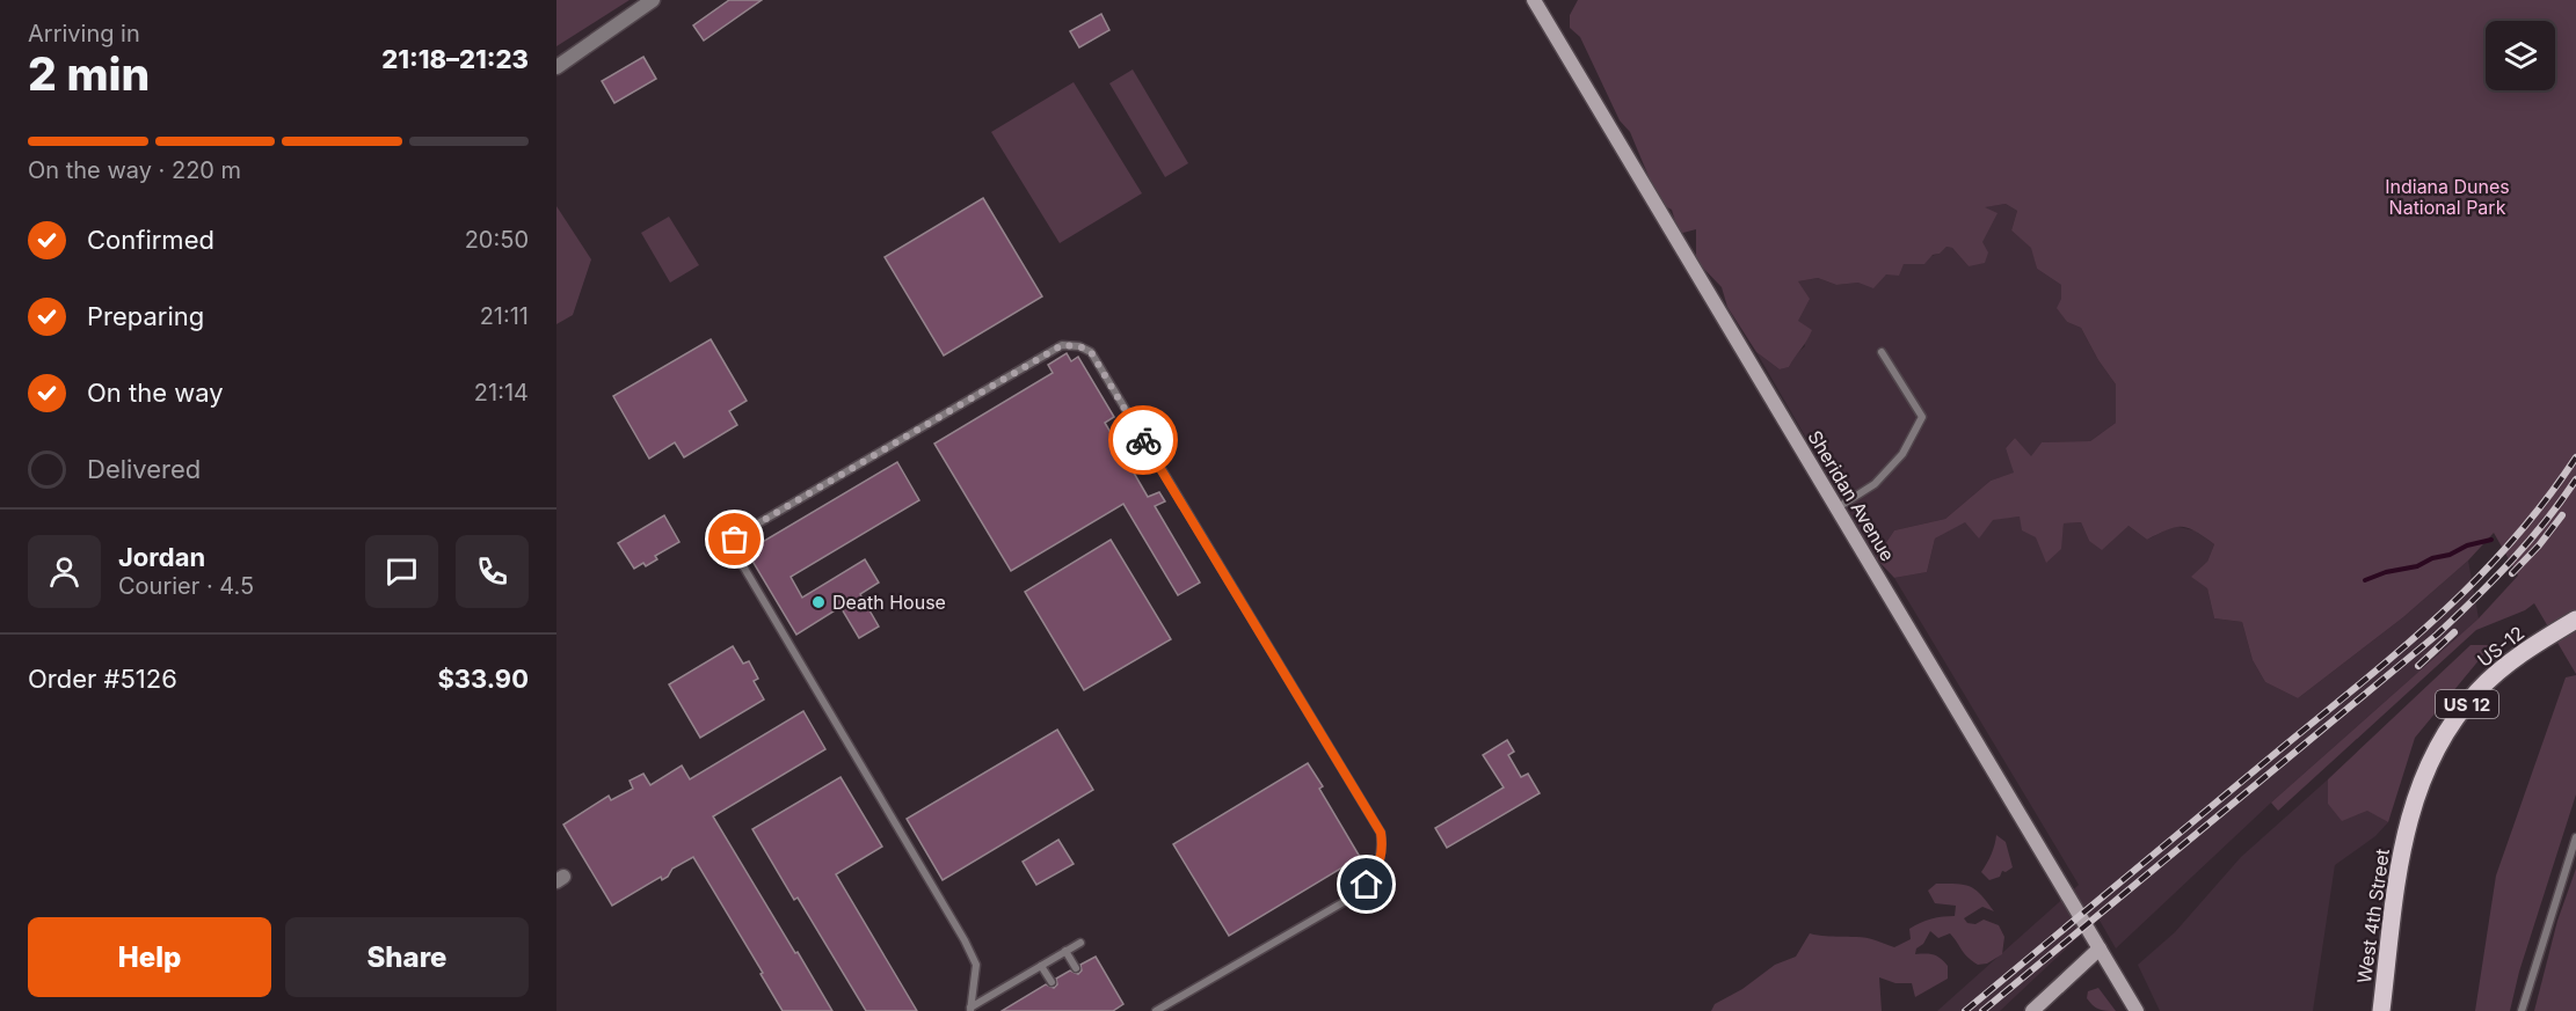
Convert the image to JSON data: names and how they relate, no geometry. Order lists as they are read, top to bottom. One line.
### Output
{"streets":{"main road":["US-12","US 12","West 4th Street"],"street":["Sheridan Avenue"]},"crossings":[["US-12","West 4th Street"]],"parks":["Indiana Dunes National Park"],"places":["Death House"],"page":{"heading":["2 min","Arriving in","21:18–21:23"],"panel":["Jordan","Courier · 4.5","Order #5126","$33.90"],"bar":"On the way · 220 m","list":[["Confirmed","20:50"],["Preparing","21:11"],["On the way","21:14"],"Delivered"],"buttons":["Help","Share"]}}
